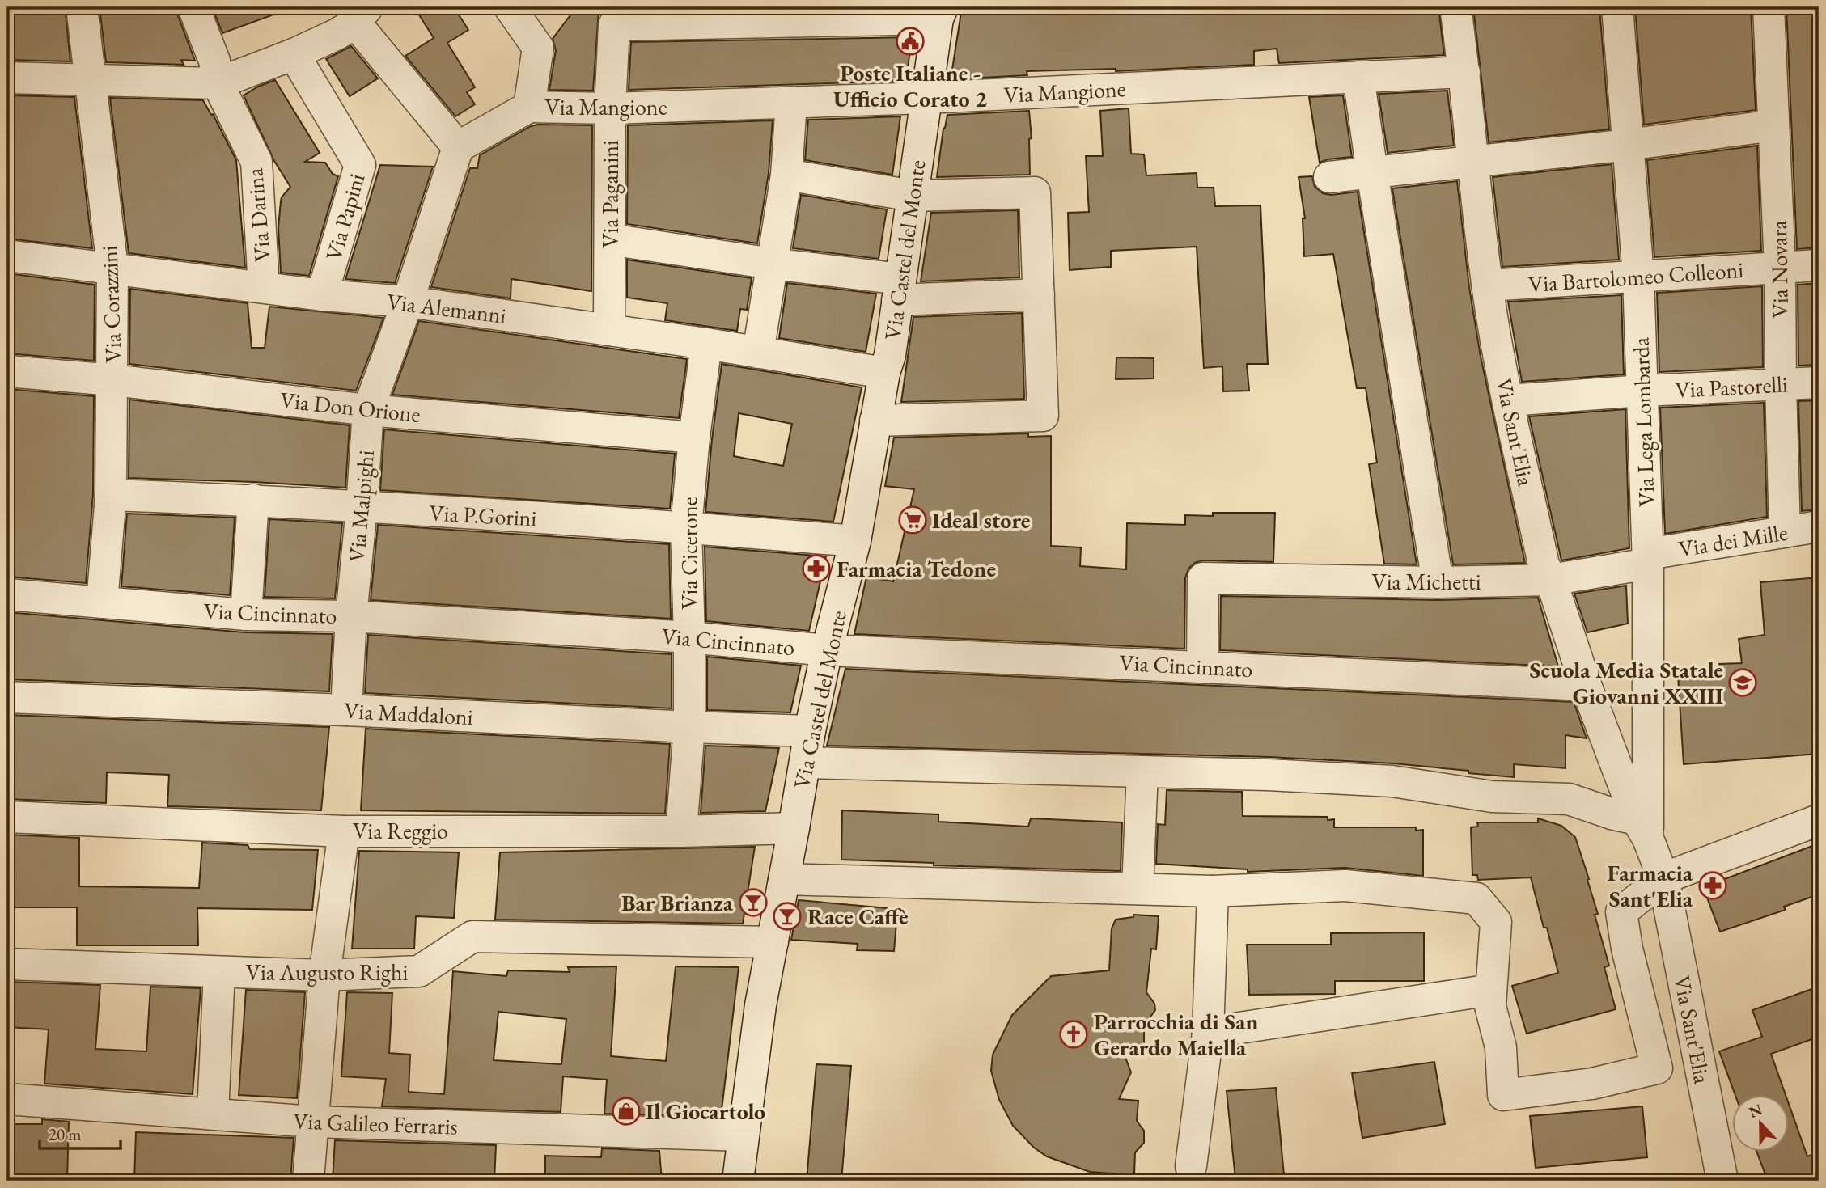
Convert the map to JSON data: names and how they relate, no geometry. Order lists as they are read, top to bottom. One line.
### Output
{"streets":{"street":["Via Mangione","Via Paganini","Via Darina","Via Papini","Via Castel del Monte","Via Novara","Via Bartolomeo Colleoni","Via Corazzini","Via Alemanni","Via Pastorelli","Via Don Orione","Via Lega Lombarda","Via Sant'Elia","Via Malpighi","Via P.Gorini","Via dei Mille","Via Cicerone","Via Michetti","Via Cincinnato","Via Maddaloni","Via Reggio","Via Augusto Righi","Via Galileo Ferraris"]},"crossings":[["Via Mangione","Via Paganini"],["Via Mangione","Via Castel del Monte"],["Via Mangione","Via Sant'Elia"],["Via Paganini","Via Alemanni"],["Via Darina","Via Alemanni"],["Via Papini","Via Alemanni"],["Via Castel del Monte","Via Alemanni"],["Via Castel del Monte","Via P.Gorini"],["Via Castel del Monte","Via Cincinnato"],["Via Castel del Monte","Via Maddaloni"],["Via Castel del Monte","Via Reggio"],["Via Castel del Monte","Via Augusto Righi"],["Via Castel del Monte","Via Galileo Ferraris"],["Via Novara","Via Bartolomeo Colleoni"],["Via Novara","Via Pastorelli"],["Via Novara","Via dei Mille"],["Via Bartolomeo Colleoni","Via Lega Lombarda"],["Via Bartolomeo Colleoni","Via Sant'Elia"],["Via Corazzini","Via Alemanni"],["Via Corazzini","Via Don Orione"],["Via Corazzini","Via P.Gorini"],["Via Corazzini","Via Cincinnato"],["Via Alemanni","Via Malpighi"],["Via Alemanni","Via Cicerone"],["Via Pastorelli","Via Lega Lombarda"],["Via Pastorelli","Via Sant'Elia"],["Via Don Orione","Via Malpighi"],["Via Don Orione","Via Cicerone"],["Via Lega Lombarda","Via Sant'Elia"],["Via Lega Lombarda","Via dei Mille"],["Via Lega Lombarda","Via Michetti"],["Via Sant'Elia","Via Michetti"],["Via Sant'Elia","Via Cincinnato"],["Via Malpighi","Via P.Gorini"],["Via Malpighi","Via Cincinnato"],["Via Malpighi","Via Maddaloni"],["Via P.Gorini","Via Cicerone"],["Via dei Mille","Via Michetti"],["Via Cicerone","Via Cincinnato"],["Via Cicerone","Via Maddaloni"],["Via Cicerone","Via Reggio"],["Via Michetti","Via Cincinnato"]],"places":{"public building":["Poste Italiane - Ufficio Corato 2"],"supermarket":["Ideal store"],"pharmacy":["Farmacia Tedone","Farmacia Sant'Elia"],"school or university":["Scuola Media Statale Giovanni XXIII"],"bar":["Bar Brianza","Race Caffè"],"church":["Parrocchia di San Gerardo Maiella"],"shop":["Il Giocartolo"]},"scale_bar":"20 m","north":"top"}
